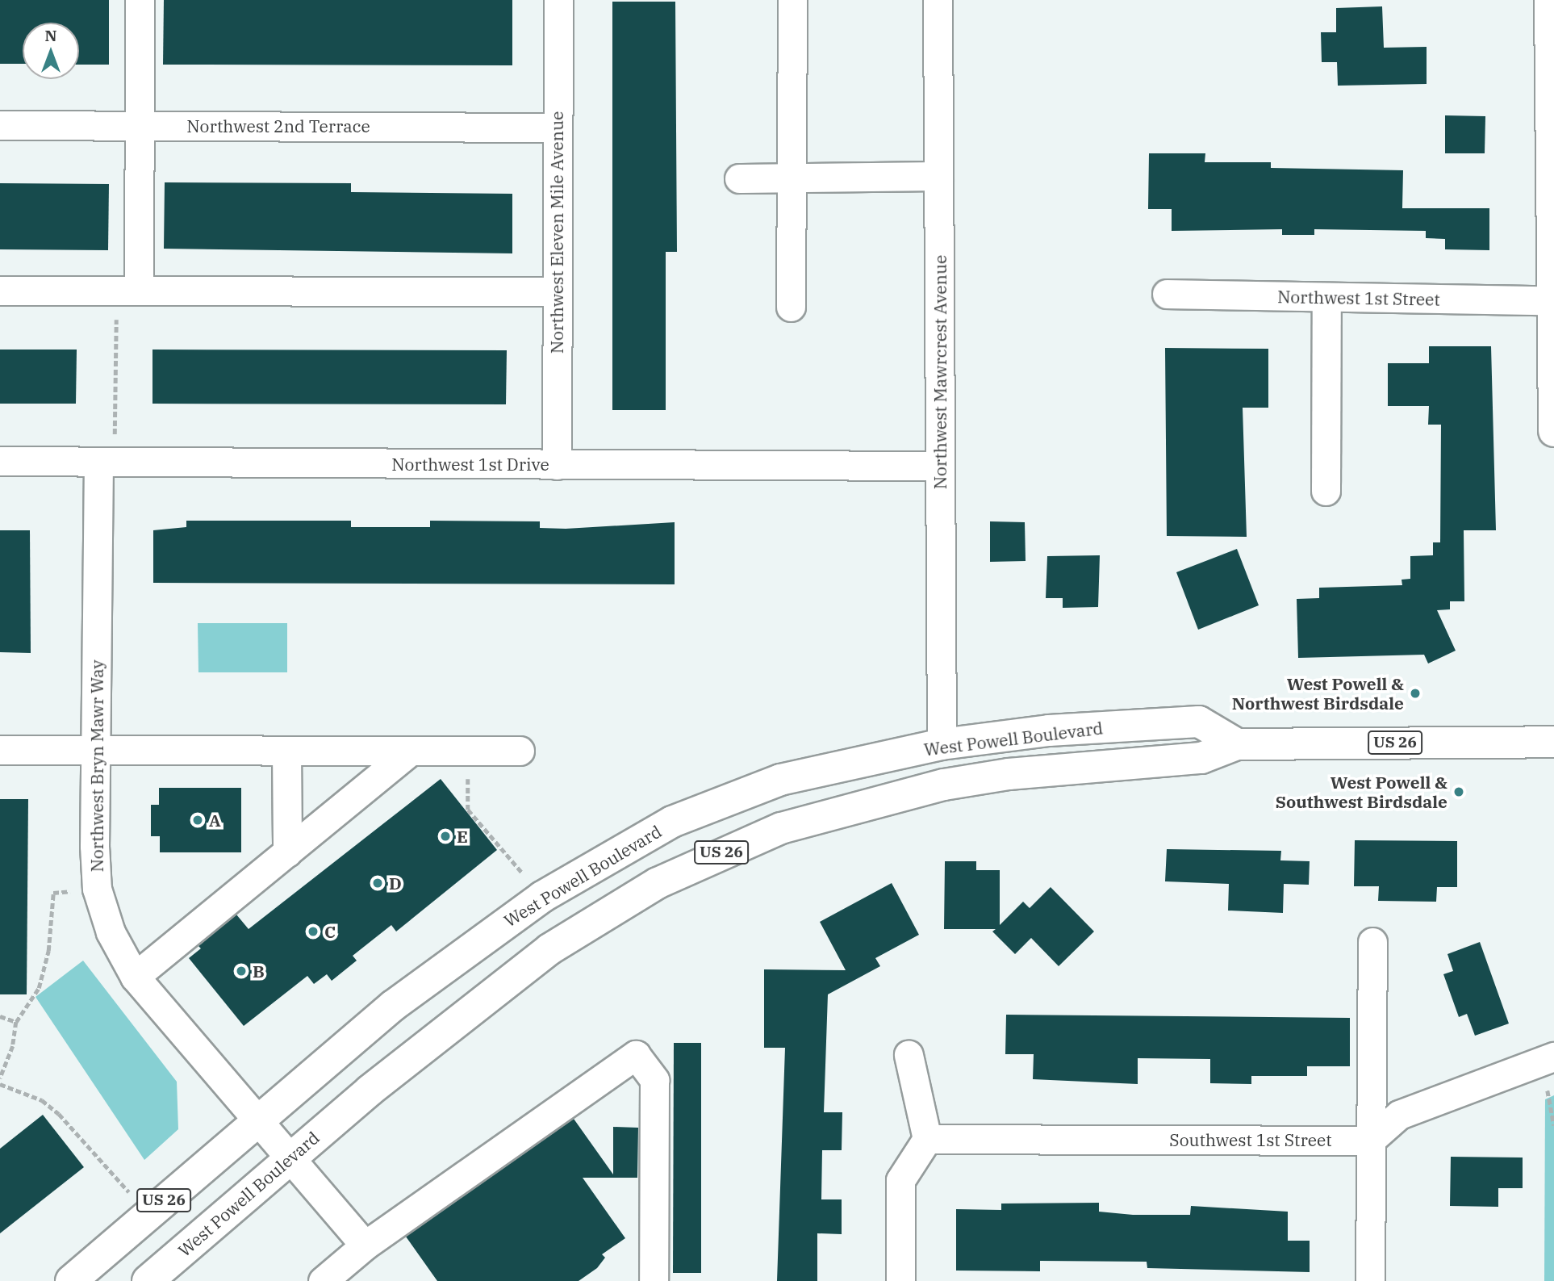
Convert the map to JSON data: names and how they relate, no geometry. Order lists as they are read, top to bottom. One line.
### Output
{"streets":{"main road":["West Powell Boulevard","US 26"],"street":["Northwest 2nd Terrace","Northwest Eleven Mile Avenue","Northwest 1st Street","Northwest Mawrcrest Avenue","Northwest 1st Drive","Northwest Bryn Mawr Way","Southwest 1st Street"]},"crossings":[["Northwest 2nd Terrace","Northwest Eleven Mile Avenue"],["Northwest Eleven Mile Avenue","Northwest 1st Drive"],["Northwest Mawrcrest Avenue","Northwest 1st Drive"],["Northwest Mawrcrest Avenue","West Powell Boulevard"],["Northwest 1st Drive","Northwest Bryn Mawr Way"],["West Powell Boulevard","Northwest Bryn Mawr Way"]],"places":["West Powell & Northwest Birdsdale","West Powell & Southwest Birdsdale","A","E","D","C","B"],"north":"top"}
